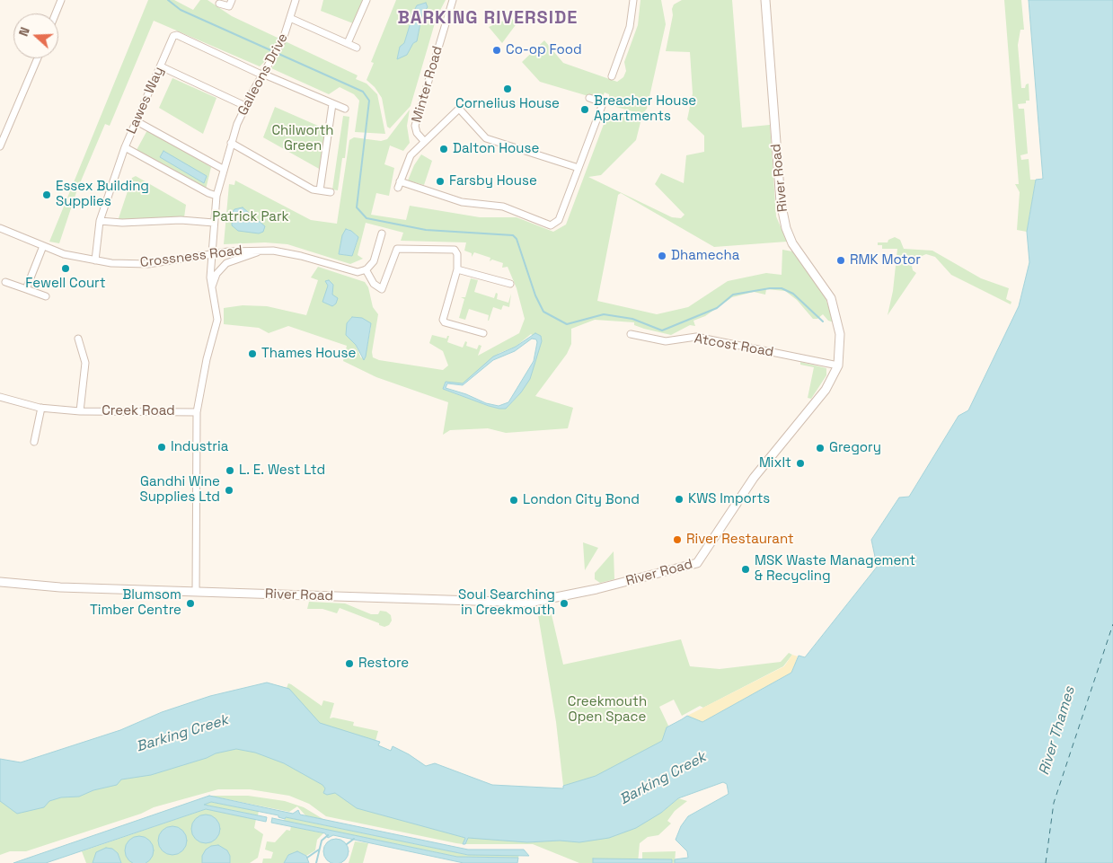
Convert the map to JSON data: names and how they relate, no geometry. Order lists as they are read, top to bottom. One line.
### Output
{"streets":{"street":["Galleons Drive","Minter Road","Lawes Way","River Road","Crossness Road","Atcost Road","Creek Road"]},"crossings":[["Galleons Drive","Lawes Way"],["Galleons Drive","River Road"],["Galleons Drive","Crossness Road"],["Galleons Drive","Creek Road"],["Lawes Way","Crossness Road"],["River Road","Atcost Road"]],"districts":["BARKING RIVERSIDE"],"water":["River Thames","Barking Creek"],"parks":["Chilworth Green","Patrick Park","Creekmouth Open Space"],"places":["Co-op Food","Cornelius House","Breacher House Apartments","Dalton House","Farsby House","Essex Building Supplies","Dhamecha","RMK Motor","Fewell Court","Thames House","Industria","Gregory","MixIt","L. E. West Ltd","Gandhi Wine Supplies Ltd","KWS Imports","London City Bond","River Restaurant","MSK Waste Management & Recycling","Blumsom Timber Centre","Soul Searching in Creekmouth","Restore"],"north":"left"}
